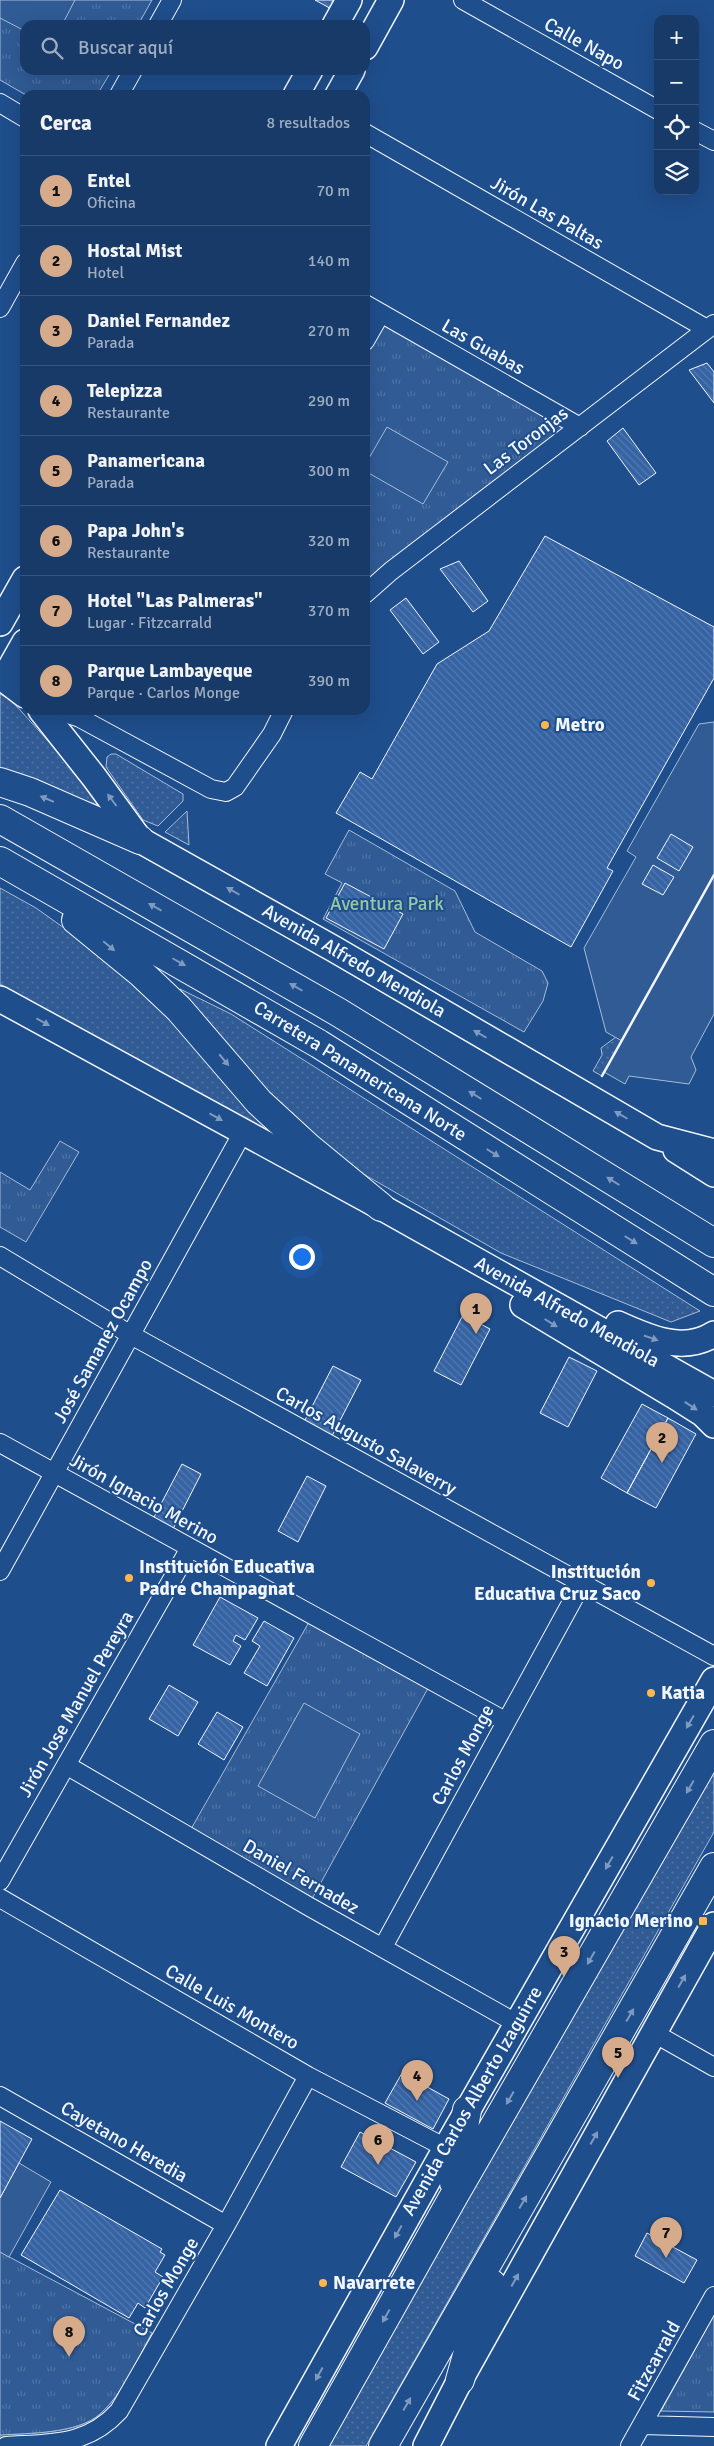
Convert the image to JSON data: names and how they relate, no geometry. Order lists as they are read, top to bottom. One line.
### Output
{"streets":{"main road":["Carretera Panamericana Norte","Avenida Carlos Alberto Izaguirre"],"street":["Calle Napo","Jirón Las Paltas","Las Guabas","Las Toronjas","Avenida Alfredo Mendiola","José Samanez Ocampo","Carlos Augusto Salaverry","Jirón Ignacio Merino","Jirón Jose Manuel Pereyra","Carlos Monge","Daniel Fernadez","Calle Luis Montero","Cayetano Heredia","Fitzcarrald"]},"crossings":[["Jirón Las Paltas","Las Toronjas"],["Las Guabas","Las Toronjas"],["Avenida Alfredo Mendiola","José Samanez Ocampo"],["José Samanez Ocampo","Carlos Augusto Salaverry"],["José Samanez Ocampo","Jirón Ignacio Merino"],["Carlos Augusto Salaverry","Carlos Monge"],["Jirón Ignacio Merino","Jirón Jose Manuel Pereyra"],["Jirón Ignacio Merino","Carlos Monge"],["Jirón Jose Manuel Pereyra","Daniel Fernadez"],["Carlos Monge","Daniel Fernadez"],["Carlos Monge","Calle Luis Montero"],["Carlos Monge","Cayetano Heredia"],["Daniel Fernadez","Avenida Carlos Alberto Izaguirre"],["Calle Luis Montero","Avenida Carlos Alberto Izaguirre"]],"parks":["Aventura Park"],"places":{"other":["Metro","Institución Educativa Padre Champagnat","Institución Educativa Cruz Saco","Katia","Navarrete"],"transit":["Ignacio Merino"]},"page":{"map_buttons":["+","−"],"search":"Buscar aquí","heading":["Cerca","8 resultados"],"list":[{"mark":"1","name":"Entel","note":"Oficina","value":"70 m"},{"mark":"2","name":"Hostal Mist","note":"Hotel","value":"140 m"},{"mark":"3","name":"Daniel Fernandez","note":"Parada","value":"270 m"},{"mark":"4","name":"Telepizza","note":"Restaurante","value":"290 m"},{"mark":"5","name":"Panamericana","note":"Parada","value":"300 m"},{"mark":"6","name":"Papa John's","note":"Restaurante","value":"320 m"},{"mark":"7","name":"Hotel \"Las Palmeras\"","note":"Lugar · Fitzcarrald","value":"370 m"},{"mark":"8","name":"Parque Lambayeque","note":"Parque · Carlos Monge","value":"390 m"}],"pins":["1","2","3","5","4","6","7","8"]}}
